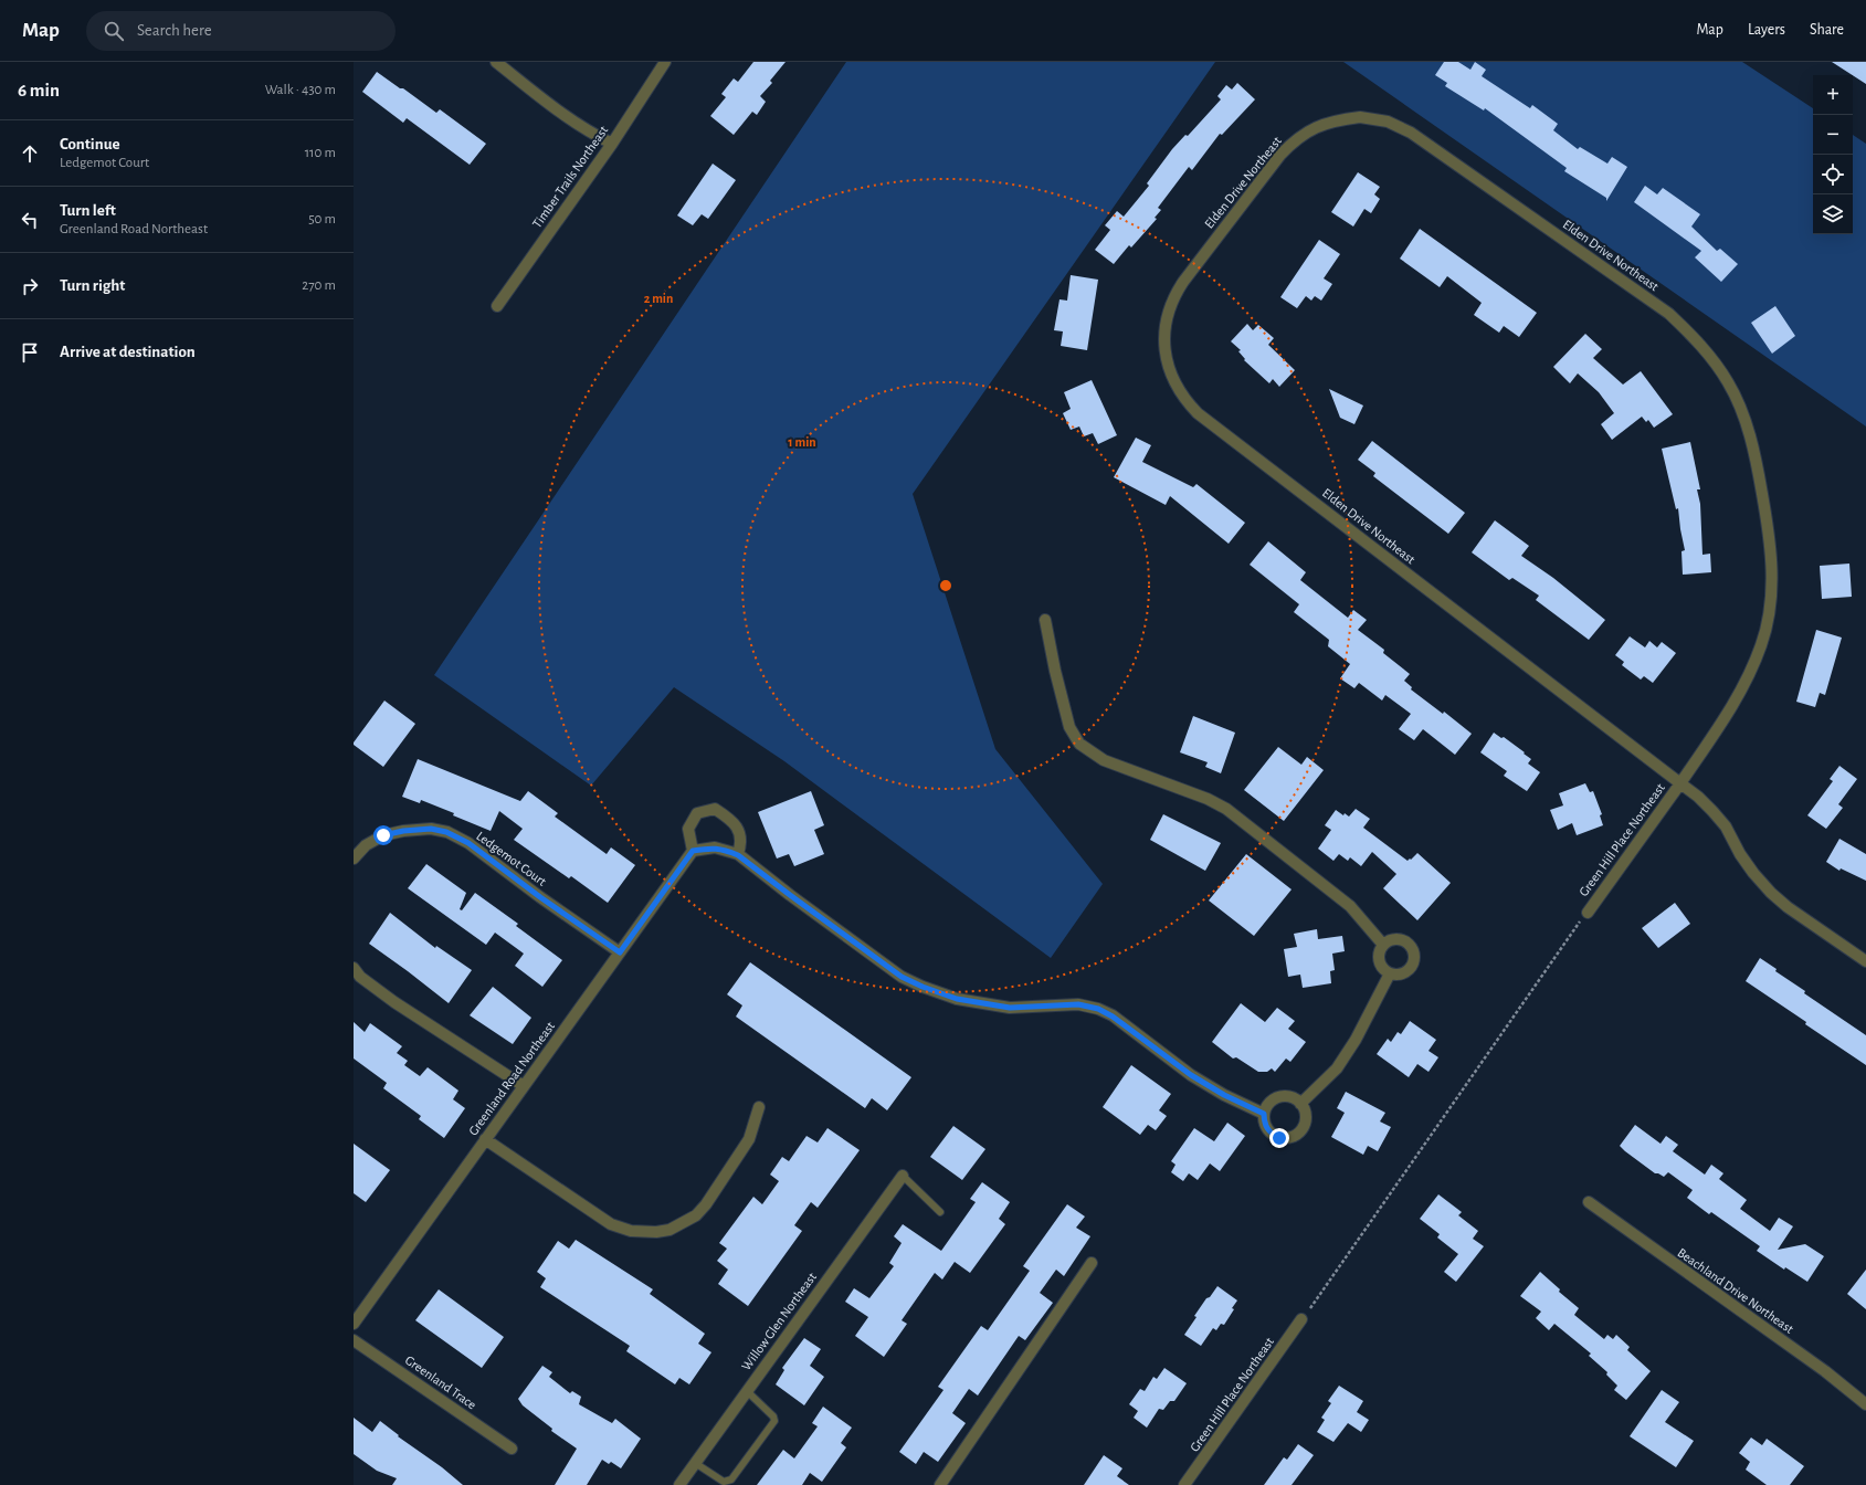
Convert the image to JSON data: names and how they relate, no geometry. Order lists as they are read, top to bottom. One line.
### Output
{"streets":{"street":["Timber Trails Northeast","Elden Drive Northeast","Green Hill Place Northeast","Ledgemot Court","Greenland Road Northeast","Beachland Drive Northeast","Willow Glen Northeast","Greenland Trace"]},"crossings":[["Elden Drive Northeast","Green Hill Place Northeast"],["Ledgemot Court","Greenland Road Northeast"]],"page":{"header":"Map","search":"Search here","nav":["Map","Layers","Share"],"heading":["6 min","Walk · 430 m"],"map_buttons":["+","−"],"list":[["Continue","Ledgemot Court","110 m"],["Turn left","Greenland Road Northeast","50 m"],["Turn right","270 m"],"Arrive at destination"]},"rings":["2 min","1 min"]}
